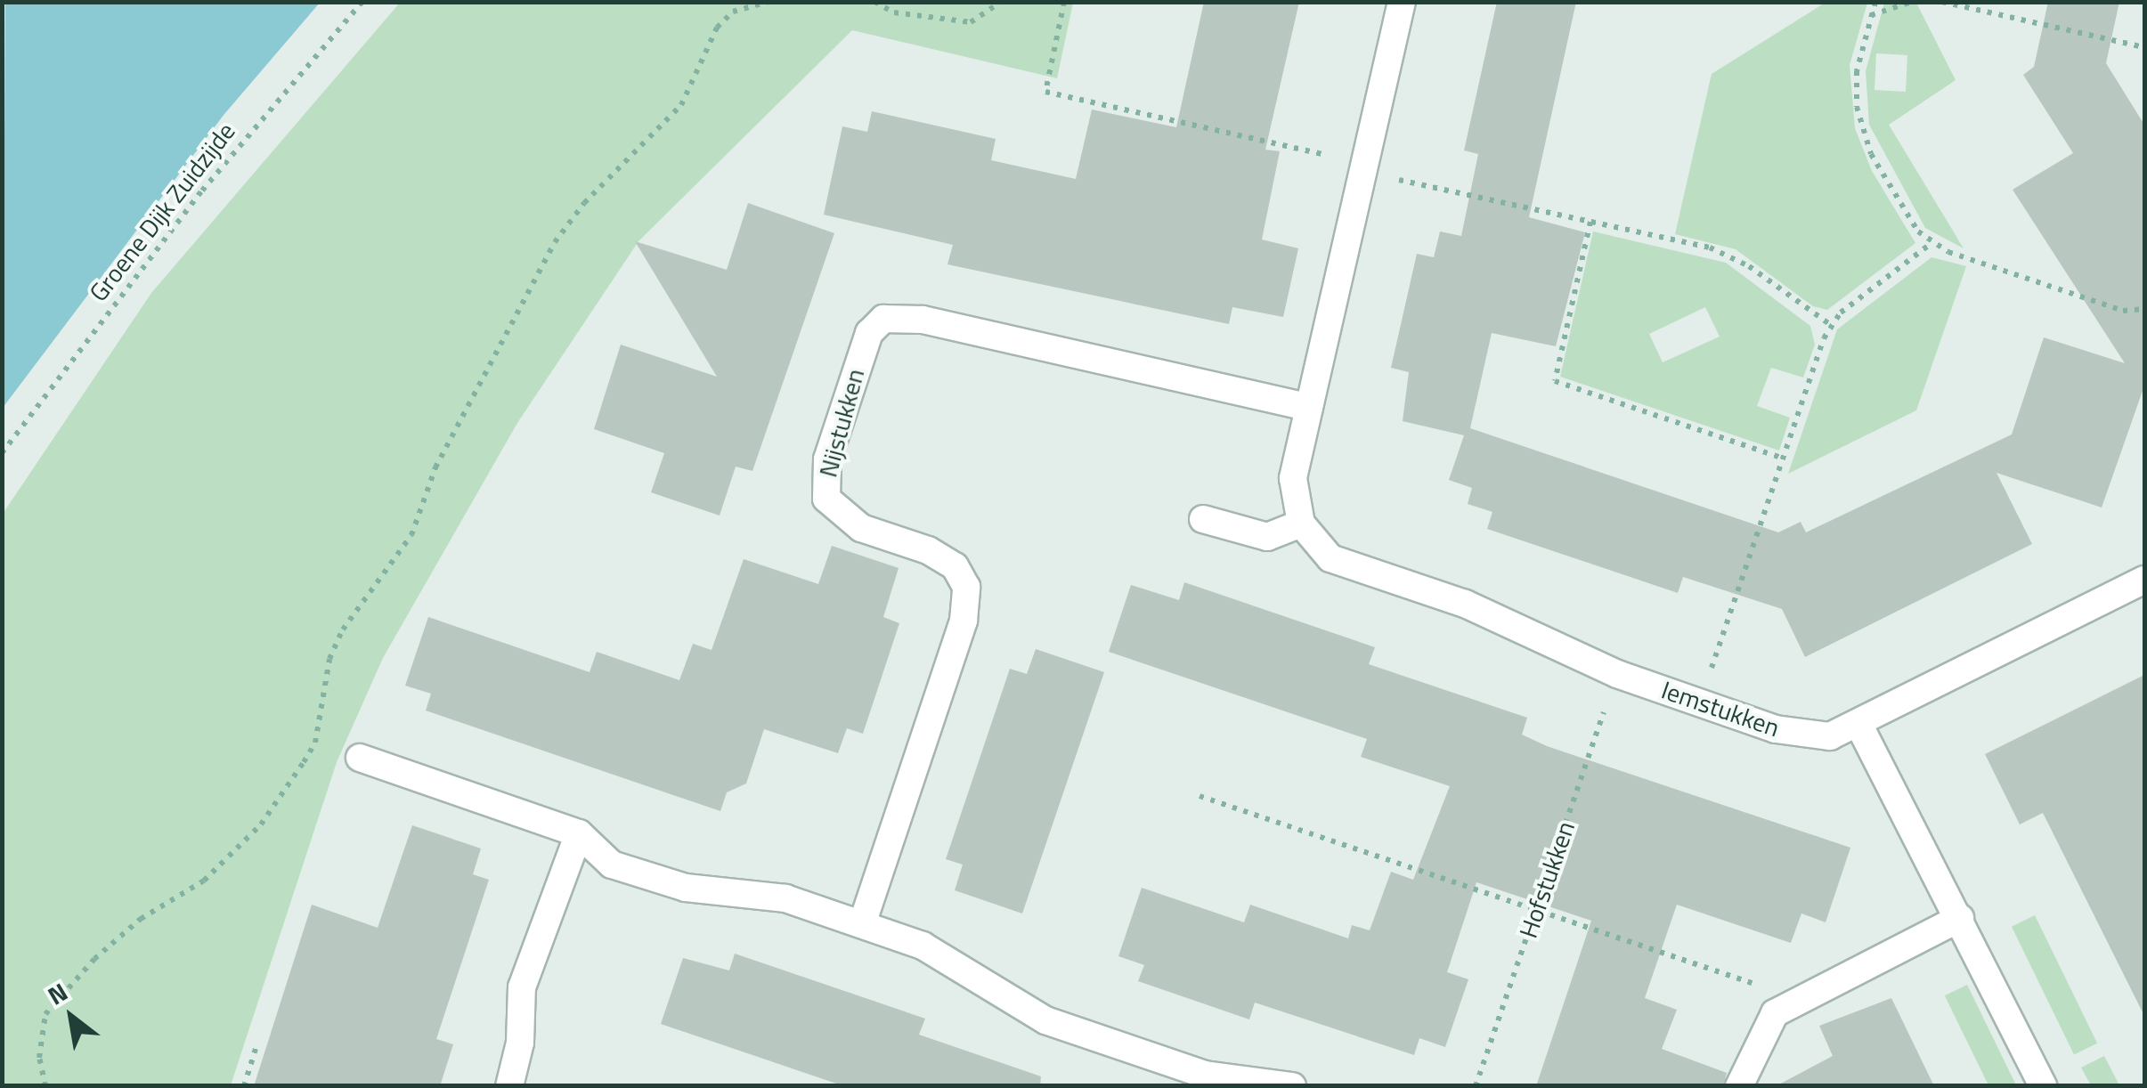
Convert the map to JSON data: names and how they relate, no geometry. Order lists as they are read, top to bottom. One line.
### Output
{"streets":{"street":["Nijstukken","Iemstukken"],"path":["Groene Dijk Zuidzijde","Hofstukken"]},"crossings":[["Iemstukken","Hofstukken"]],"north":"top left"}
